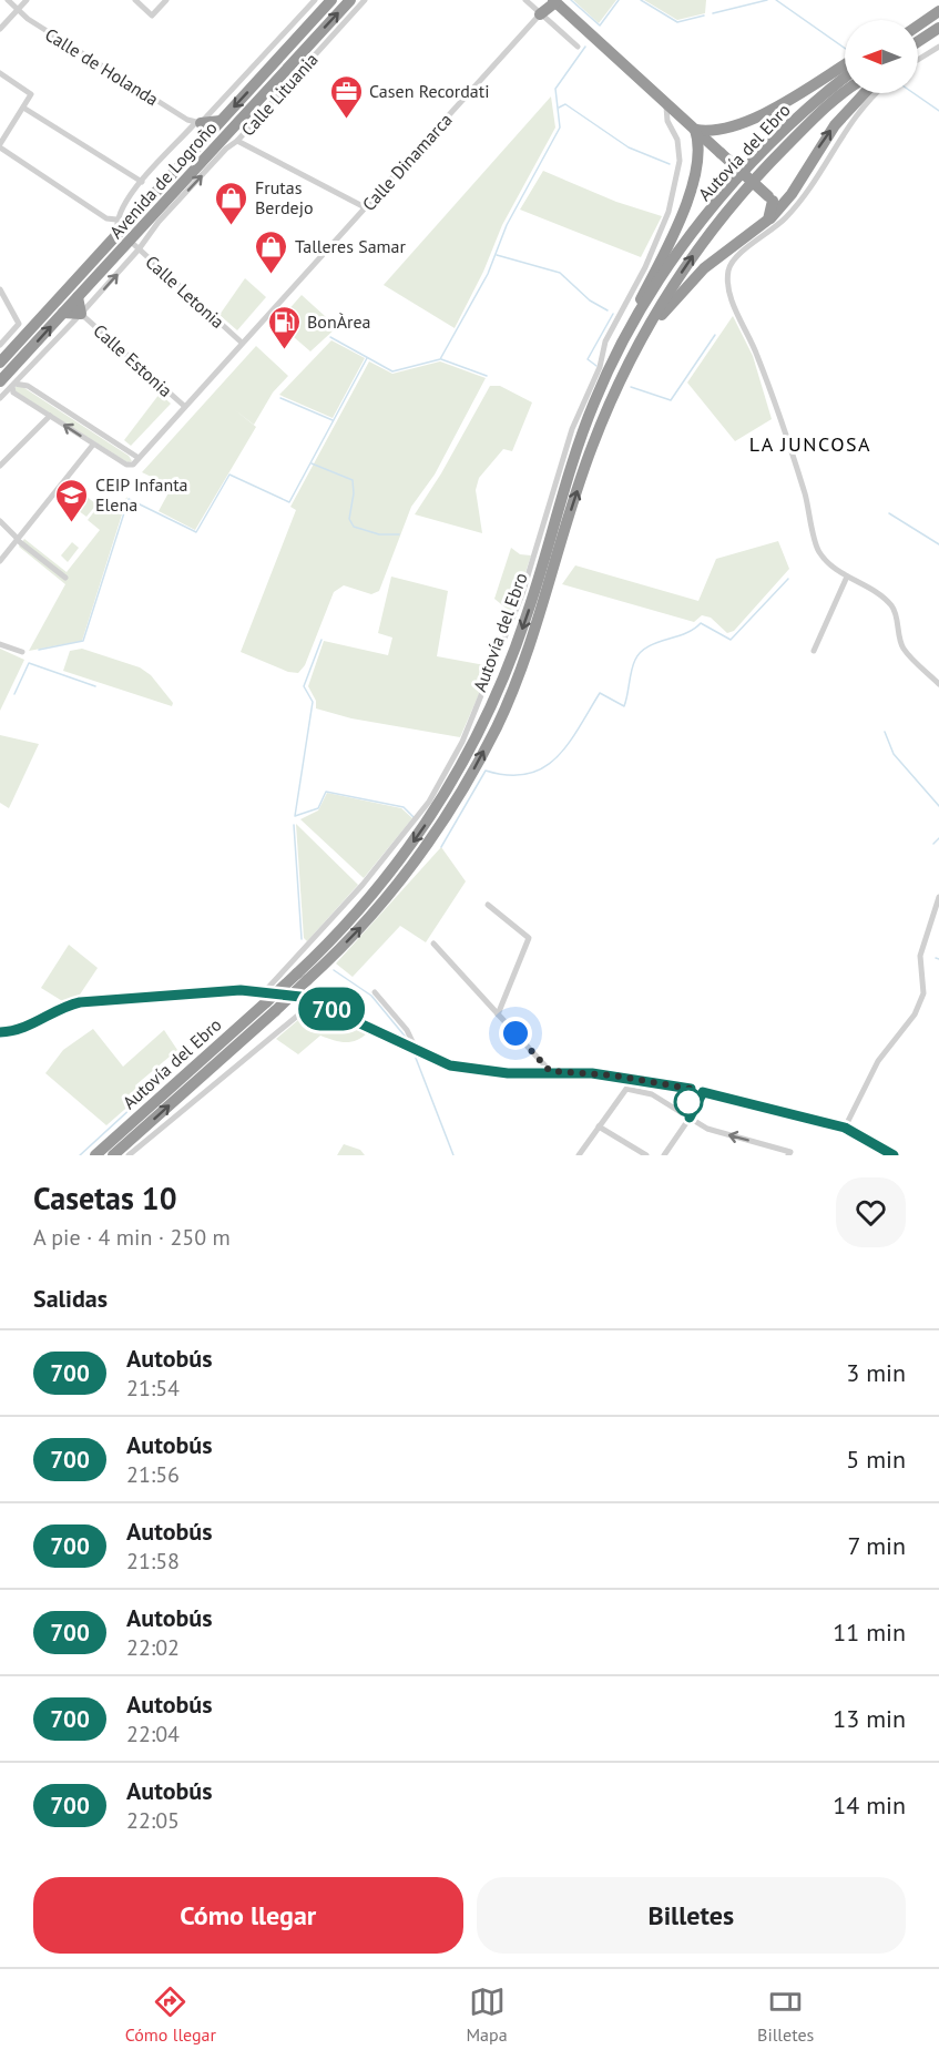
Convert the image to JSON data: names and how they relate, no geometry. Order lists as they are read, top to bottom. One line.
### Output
{"streets":{"highway":["Autovía del Ebro","Avenida de Logroño"],"street":["Calle de Holanda","Calle Lituania","Calle Dinamarca","Calle Letonia","Calle Estonia"]},"crossings":[["Calle Lituania","Calle Dinamarca"],["Calle Lituania","Avenida de Logroño"],["Calle Dinamarca","Calle Letonia"],["Calle Dinamarca","Calle Estonia"],["Avenida de Logroño","Calle Letonia"]],"districts":["LA JUNCOSA"],"places":{"office":["Casen Recordati"],"shop":["Frutas Berdejo","Talleres Samar"],"fuel station":["BonÀrea"],"school or university":["CEIP Infanta Elena"]},"lines":["bus line 700"],"north":"left","page":{"on_map":"700","heading":[["Casetas 10","A pie · 4 min · 250 m"],"Salidas"],"list":[{"mark":"700","name":"Autobús","note":"21:54","value":"3 min"},{"mark":"700","name":"Autobús","note":"21:56","value":"5 min"},{"mark":"700","name":"Autobús","note":"21:58","value":"7 min"},{"mark":"700","name":"Autobús","note":"22:02","value":"11 min"},{"mark":"700","name":"Autobús","note":"22:04","value":"13 min"},{"mark":"700","name":"Autobús","note":"22:05","value":"14 min"}],"buttons":["Cómo llegar","Billetes"],"tabs":["Cómo llegar","Mapa","Billetes"]}}
